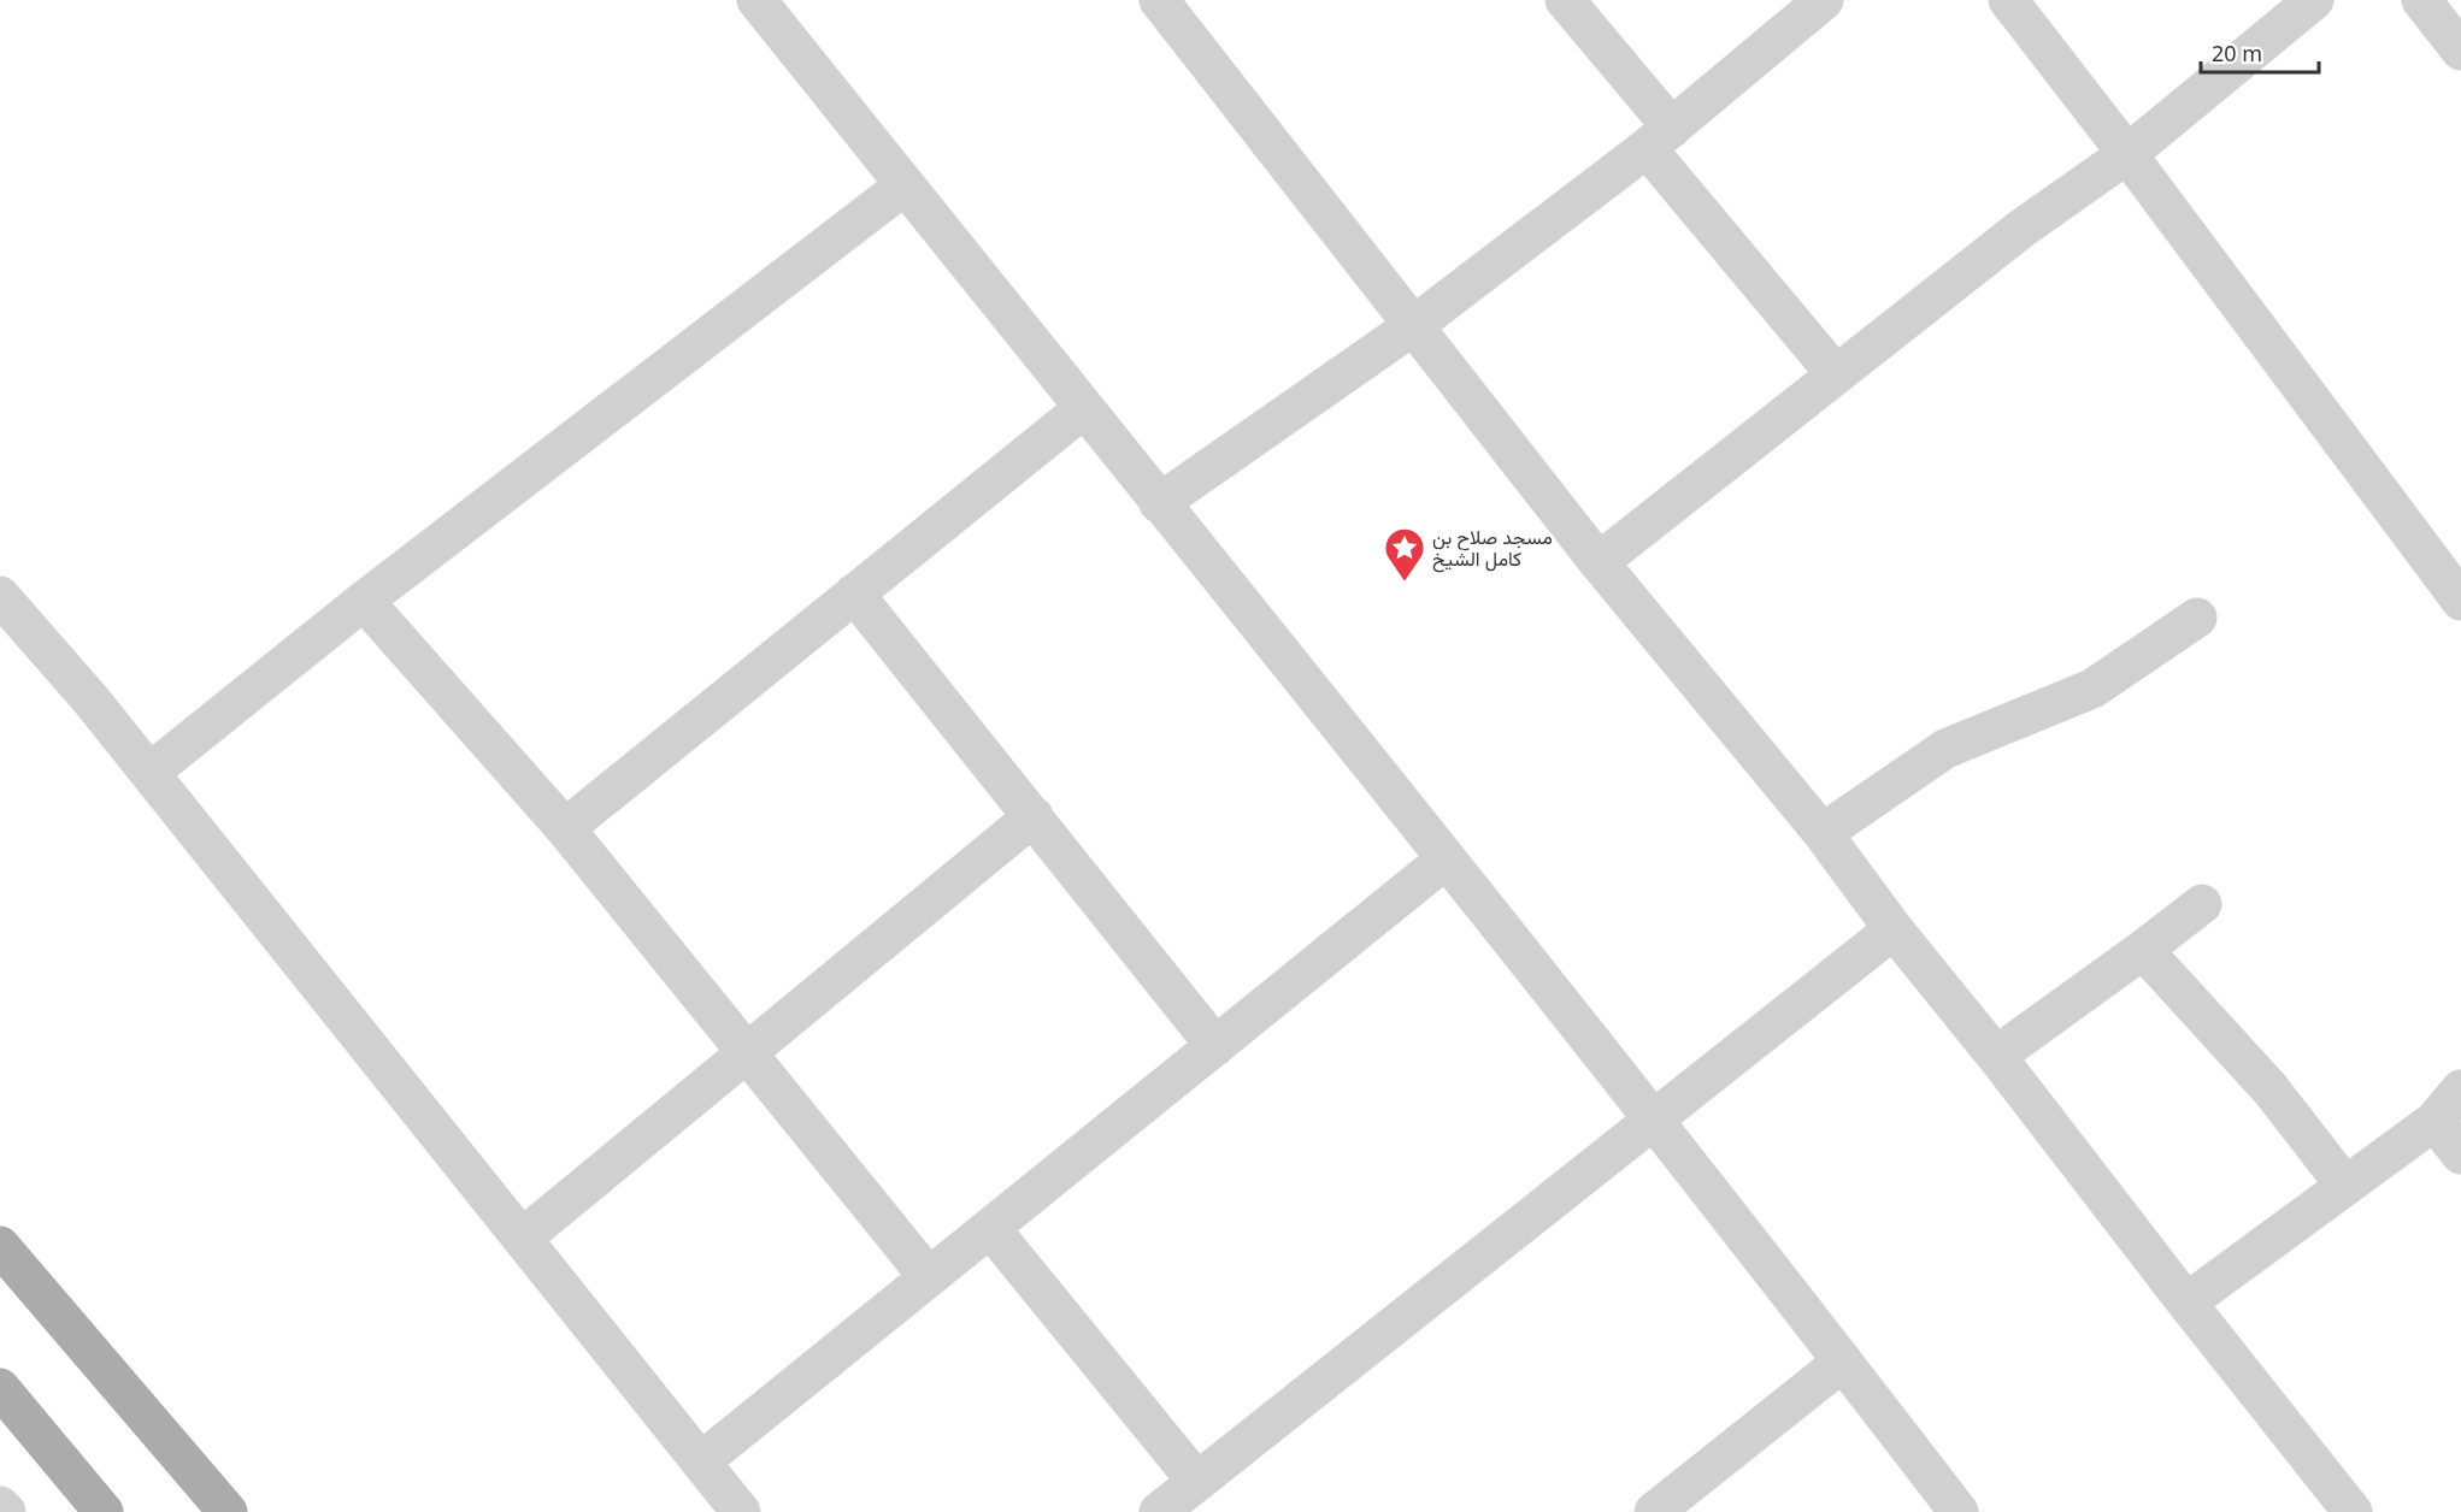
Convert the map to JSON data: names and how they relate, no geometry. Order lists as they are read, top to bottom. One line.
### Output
{"places":{"place":["مسجد صلاح بن كامل الشيخ"]},"scale_bar":"20 m"}
